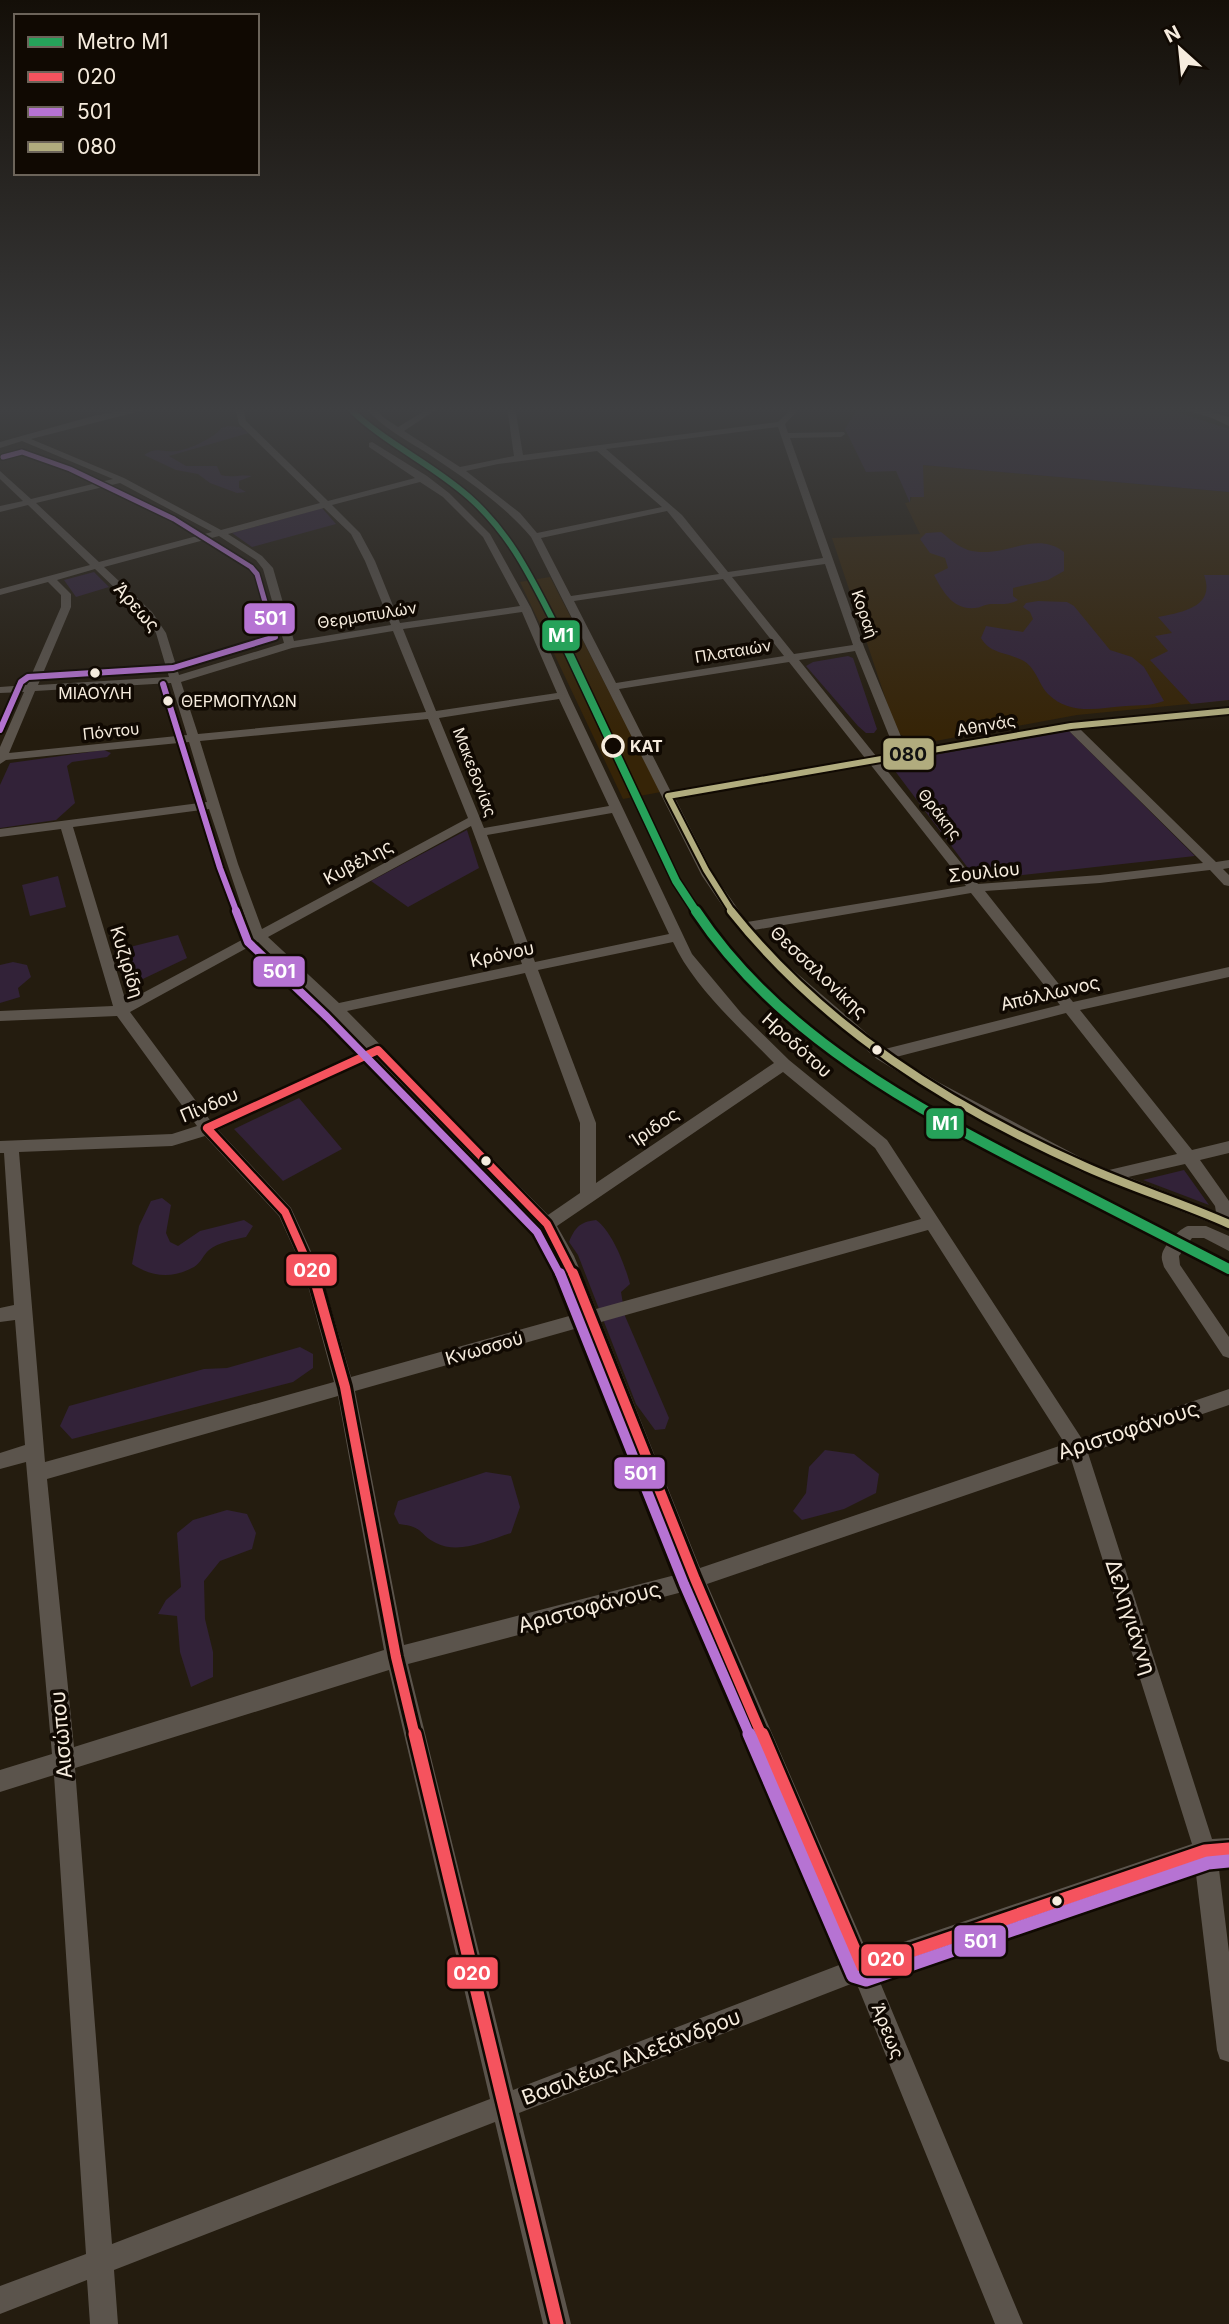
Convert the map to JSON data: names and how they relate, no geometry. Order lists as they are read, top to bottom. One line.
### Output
{"streets":{"street":["Άρεως","Κοραή","Θερμοπυλών","Πλαταιών","Αθηνάς","Πόντου","Μακεδονίας","Θράκης","Κυβέλης","Σουλίου","Κρόνου","Κυζιρίδη","Θεσσαλονίκης","Απόλλωνος","Ηροδότου","Πίνδου","Ίριδος","Κνωσσού","Αριστοφάνους","Δεληγιάννη","Αισώπου","Βασιλέως Αλεξάνδρου"]},"crossings":[["Άρεως","Θερμοπυλών"],["Άρεως","Πόντου"],["Άρεως","Κυβέλης"],["Άρεως","Κρόνου"],["Άρεως","Πίνδου"],["Άρεως","Ίριδος"],["Άρεως","Κνωσσού"],["Άρεως","Αριστοφάνους"],["Άρεως","Βασιλέως Αλεξάνδρου"],["Κοραή","Πλαταιών"],["Κοραή","Αθηνάς"],["Θερμοπυλών","Μακεδονίας"],["Πλαταιών","Θράκης"],["Πλαταιών","Θεσσαλονίκης"],["Αθηνάς","Θράκης"],["Αθηνάς","Θεσσαλονίκης"],["Πόντου","Μακεδονίας"],["Μακεδονίας","Κυβέλης"],["Μακεδονίας","Κρόνου"],["Μακεδονίας","Ίριδος"],["Θράκης","Σουλίου"],["Θράκης","Θεσσαλονίκης"],["Θράκης","Απόλλωνος"],["Κυβέλης","Κυζιρίδη"],["Σουλίου","Θεσσαλονίκης"],["Κρόνου","Ηροδότου"],["Κυζιρίδη","Πίνδου"],["Κυζιρίδη","Κνωσσού"],["Κυζιρίδη","Αριστοφάνους"],["Κυζιρίδη","Βασιλέως Αλεξάνδρου"],["Θεσσαλονίκης","Απόλλωνος"],["Ηροδότου","Ίριδος"],["Ηροδότου","Κνωσσού"],["Ηροδότου","Δεληγιάννη"],["Πίνδου","Αισώπου"],["Κνωσσού","Δεληγιάννη"],["Κνωσσού","Αισώπου"],["Αριστοφάνους","Δεληγιάννη"],["Αριστοφάνους","Αισώπου"],["Δεληγιάννη","Βασιλέως Αλεξάνδρου"],["Αισώπου","Βασιλέως Αλεξάνδρου"]],"places":["ΜΙΑΟΥΛΗ","ΘΕΡΜΟΠΥΛΩΝ","KAT"],"lines":["metro line Μ1","transit line 501","transit line 080","transit line 020"],"legend":["Metro Μ1","020","501","080"],"north":"top left"}
